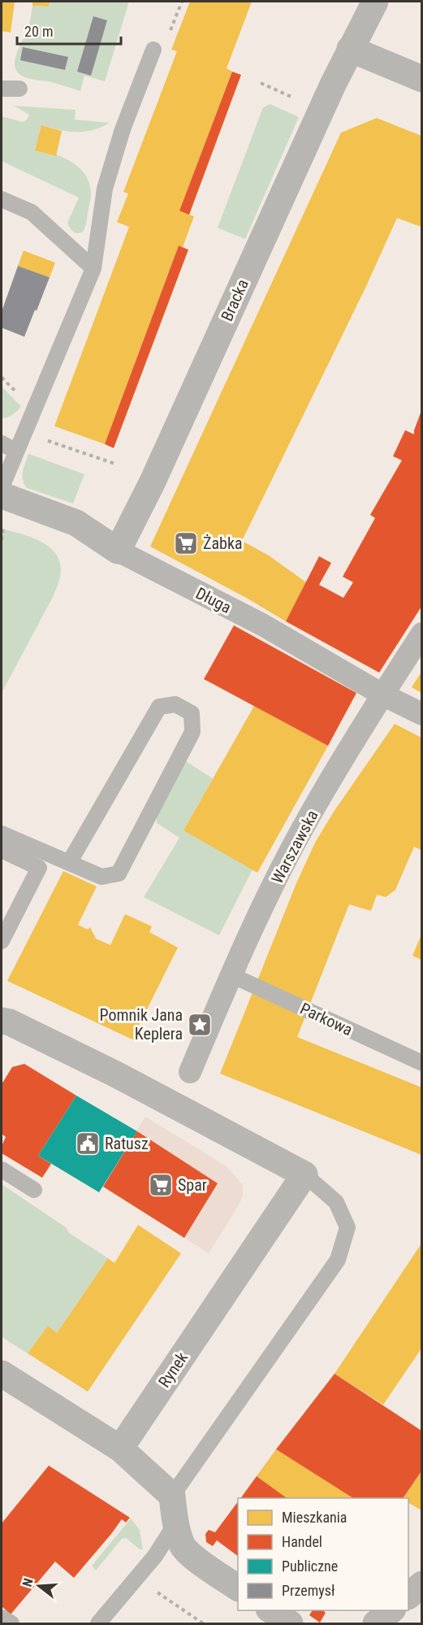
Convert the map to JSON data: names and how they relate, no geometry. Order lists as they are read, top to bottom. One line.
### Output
{"streets":{"street":["Bracka","Długa","Warszawska","Rynek"],"lane":["Parkowa"]},"crossings":[["Bracka","Długa"],["Długa","Warszawska"],["Warszawska","Parkowa"]],"places":{"supermarket":["Żabka","Spar"],"place":["Pomnik Jana Keplera"],"public building":["Ratusz"]},"legend":["Mieszkania","Handel","Publiczne","Przemysł"],"scale_bar":"20 m","north":"left"}
